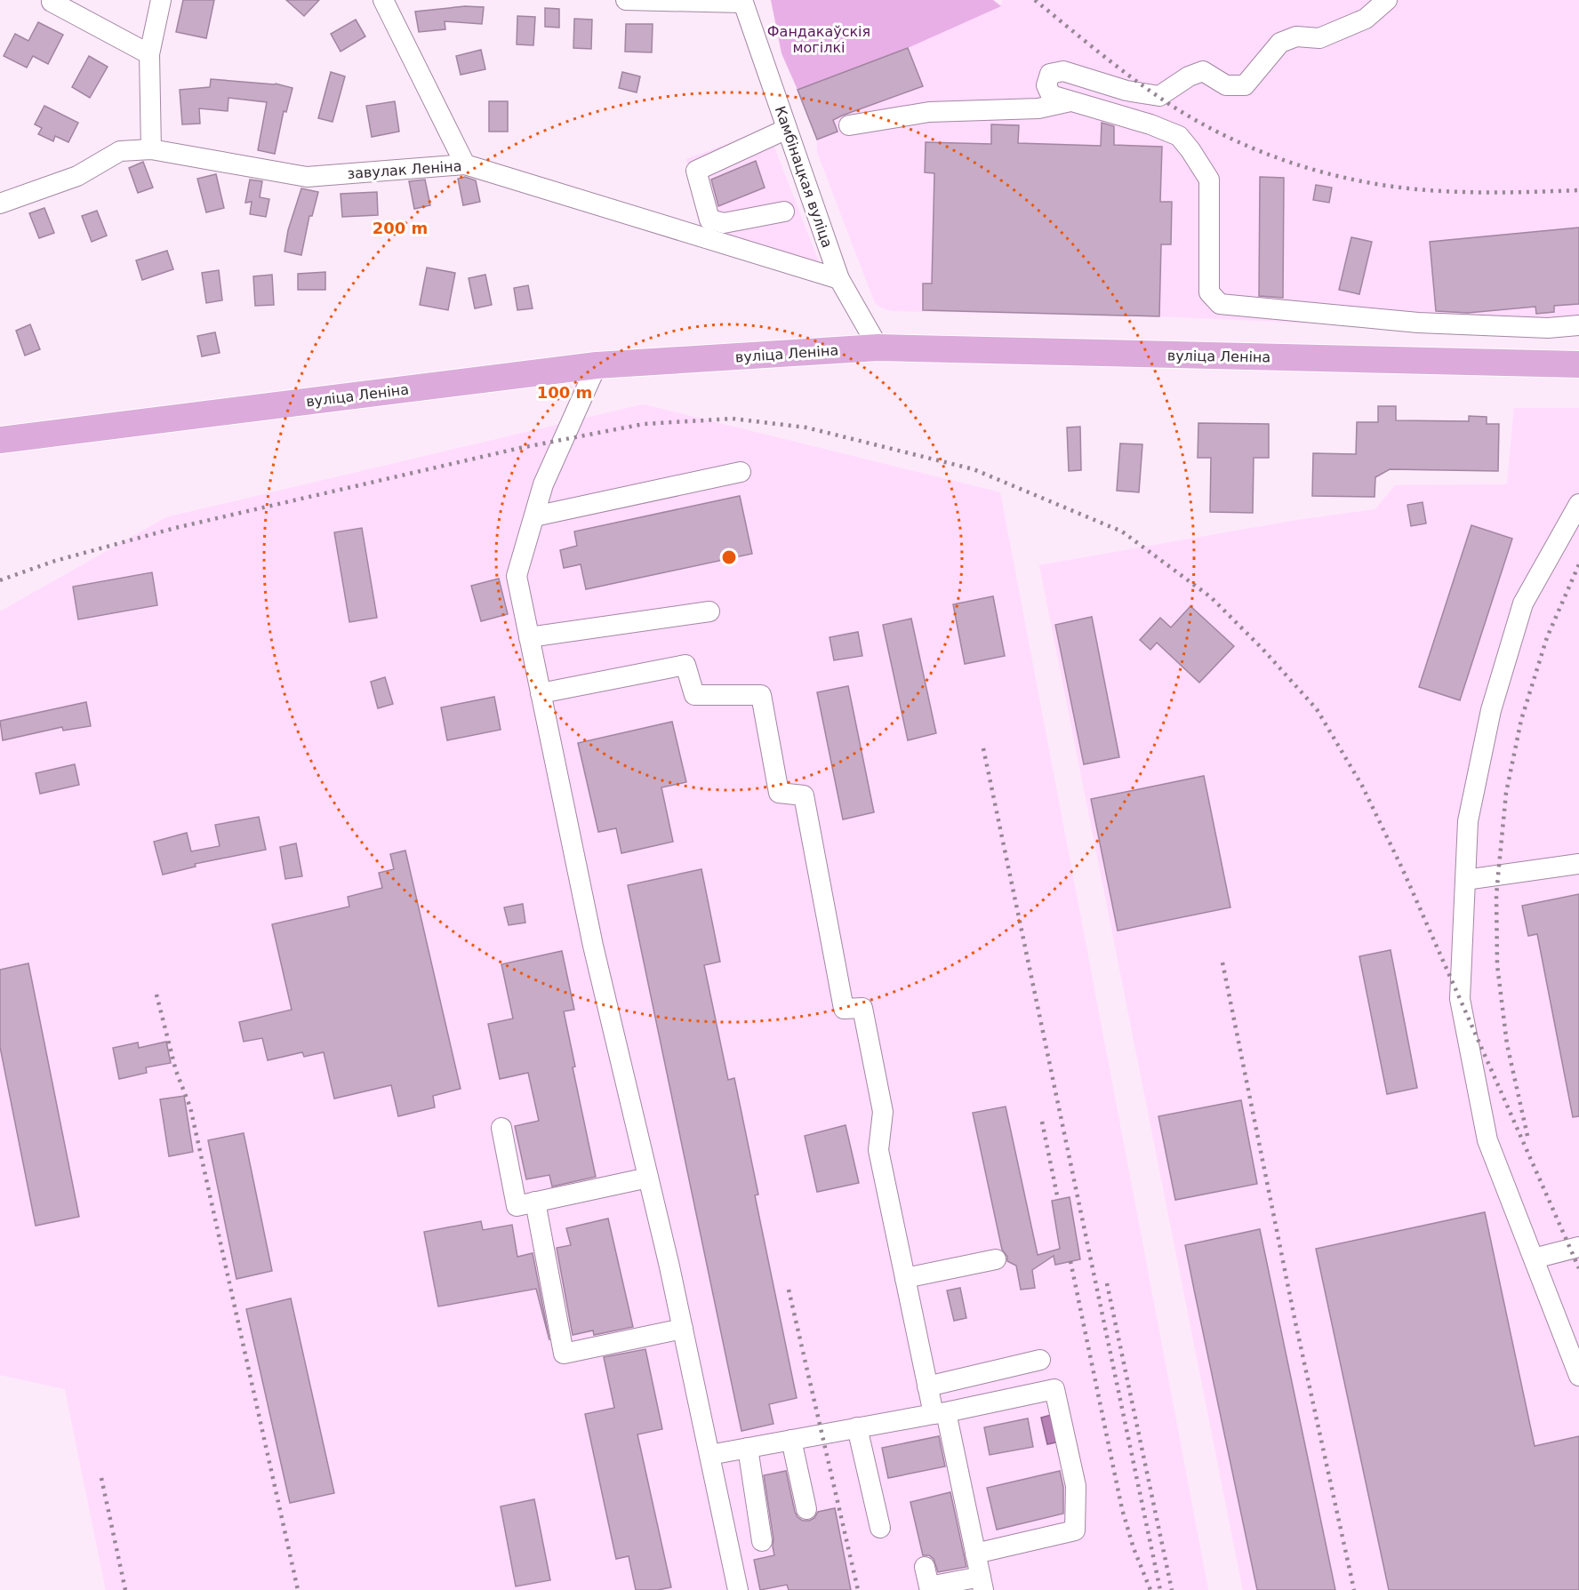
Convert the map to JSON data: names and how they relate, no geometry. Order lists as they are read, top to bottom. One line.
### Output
{"streets":{"main road":["вуліца Леніна"],"street":["завулак Леніна","Камбінацкая вуліца"]},"crossings":[["завулак Леніна","Камбінацкая вуліца"],["Камбінацкая вуліца","вуліца Леніна"]],"parks":["Фандакаўскія могілкі"],"rings":["200 m","100 m"]}
